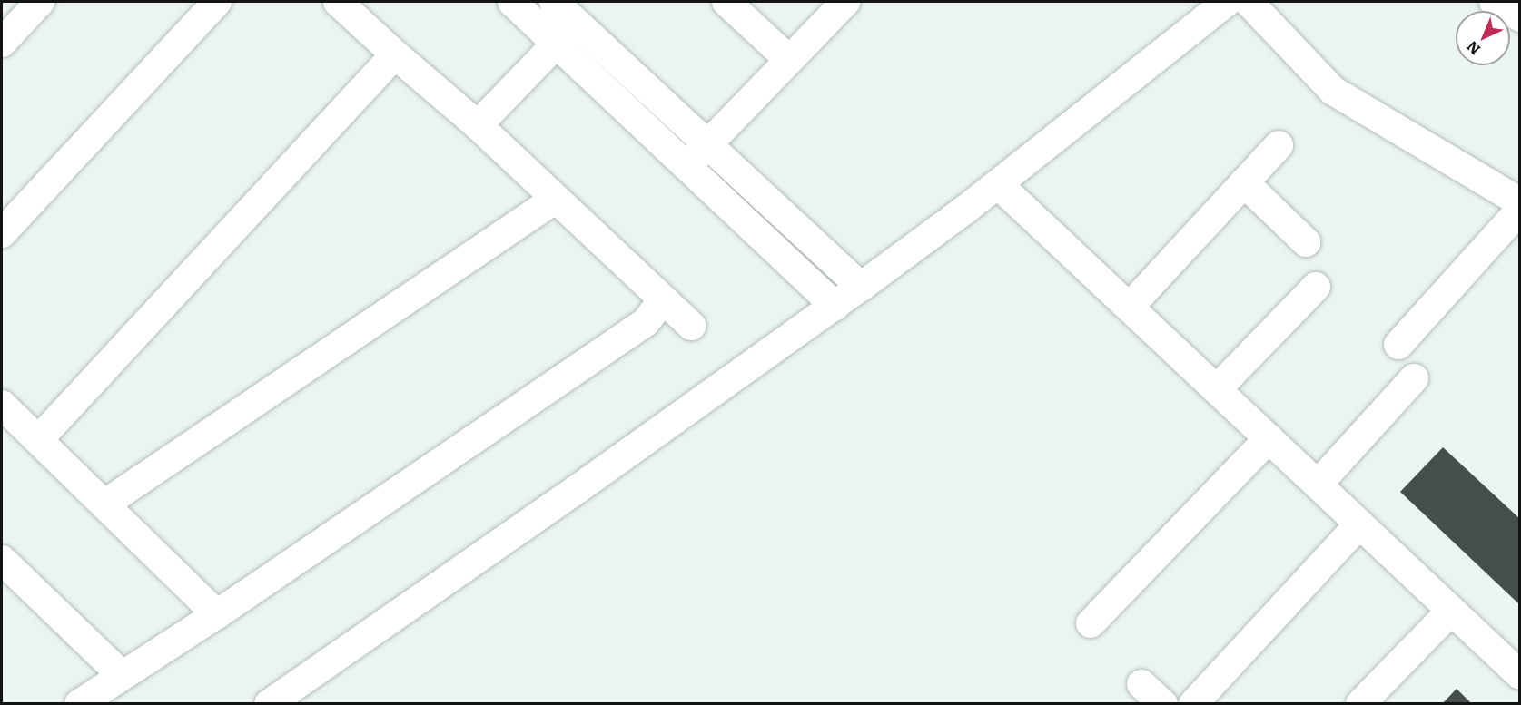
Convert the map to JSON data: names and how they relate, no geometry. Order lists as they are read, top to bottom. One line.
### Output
{"north":"bottom left"}
